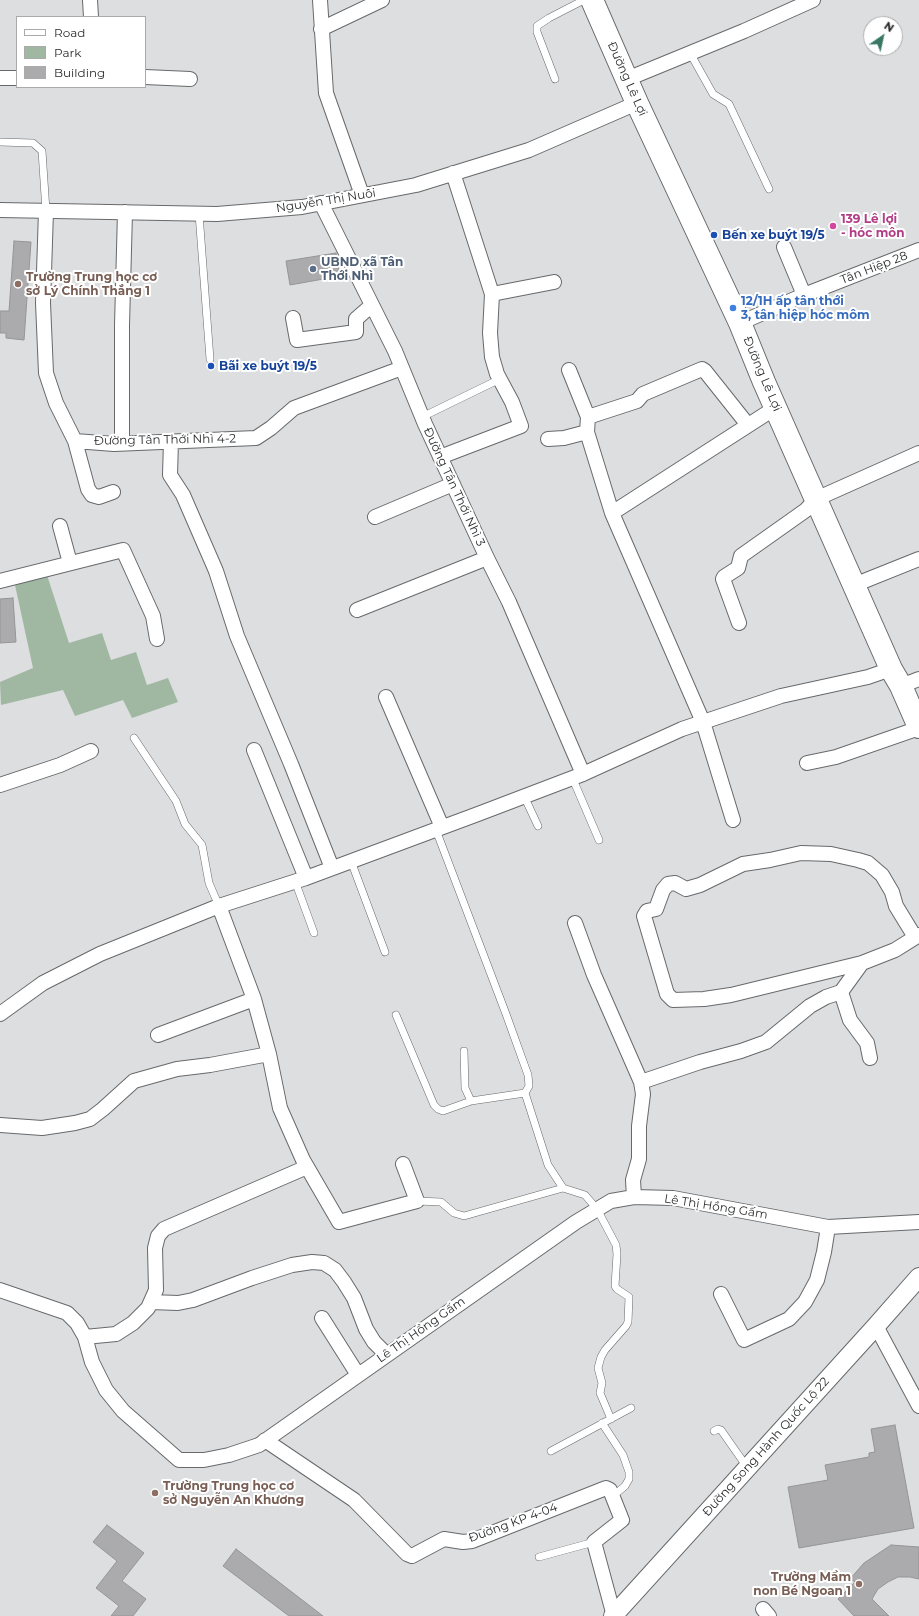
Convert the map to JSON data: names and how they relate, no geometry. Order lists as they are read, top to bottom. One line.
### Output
{"streets":{"main road":["Đường Lê Lợi"],"street":["Nguyễn Thị Nuôi","Tân Hiệp 28","Đường Tân Thới Nhì 4-2","Đường Tân Thới Nhì 3","Lê Thị Hồng Gấm","Đường Song Hành Quốc Lộ 22","Đường KP 4-04"]},"crossings":[["Đường Lê Lợi","Nguyễn Thị Nuôi"],["Đường Lê Lợi","Tân Hiệp 28"],["Nguyễn Thị Nuôi","Đường Tân Thới Nhì 3"],["Đường Tân Thới Nhì 4-2","Đường Tân Thới Nhì 3"],["Lê Thị Hồng Gấm","Đường KP 4-04"]],"places":["139 Lê lợi - hóc môn","Bến xe buýt 19/5","UBND xã Tân Thới Nhì","Trường Trung học cơ sở Lý Chính Thắng 1","12/1H ấp tân thới 3, tân hiệp hóc môm","Bãi xe buýt 19/5","Trường Trung học cơ sở Nguyễn An Khương","Trường Mầm non Bé Ngoan 1"],"legend":["Road","Park","Building"],"north":"top right"}
